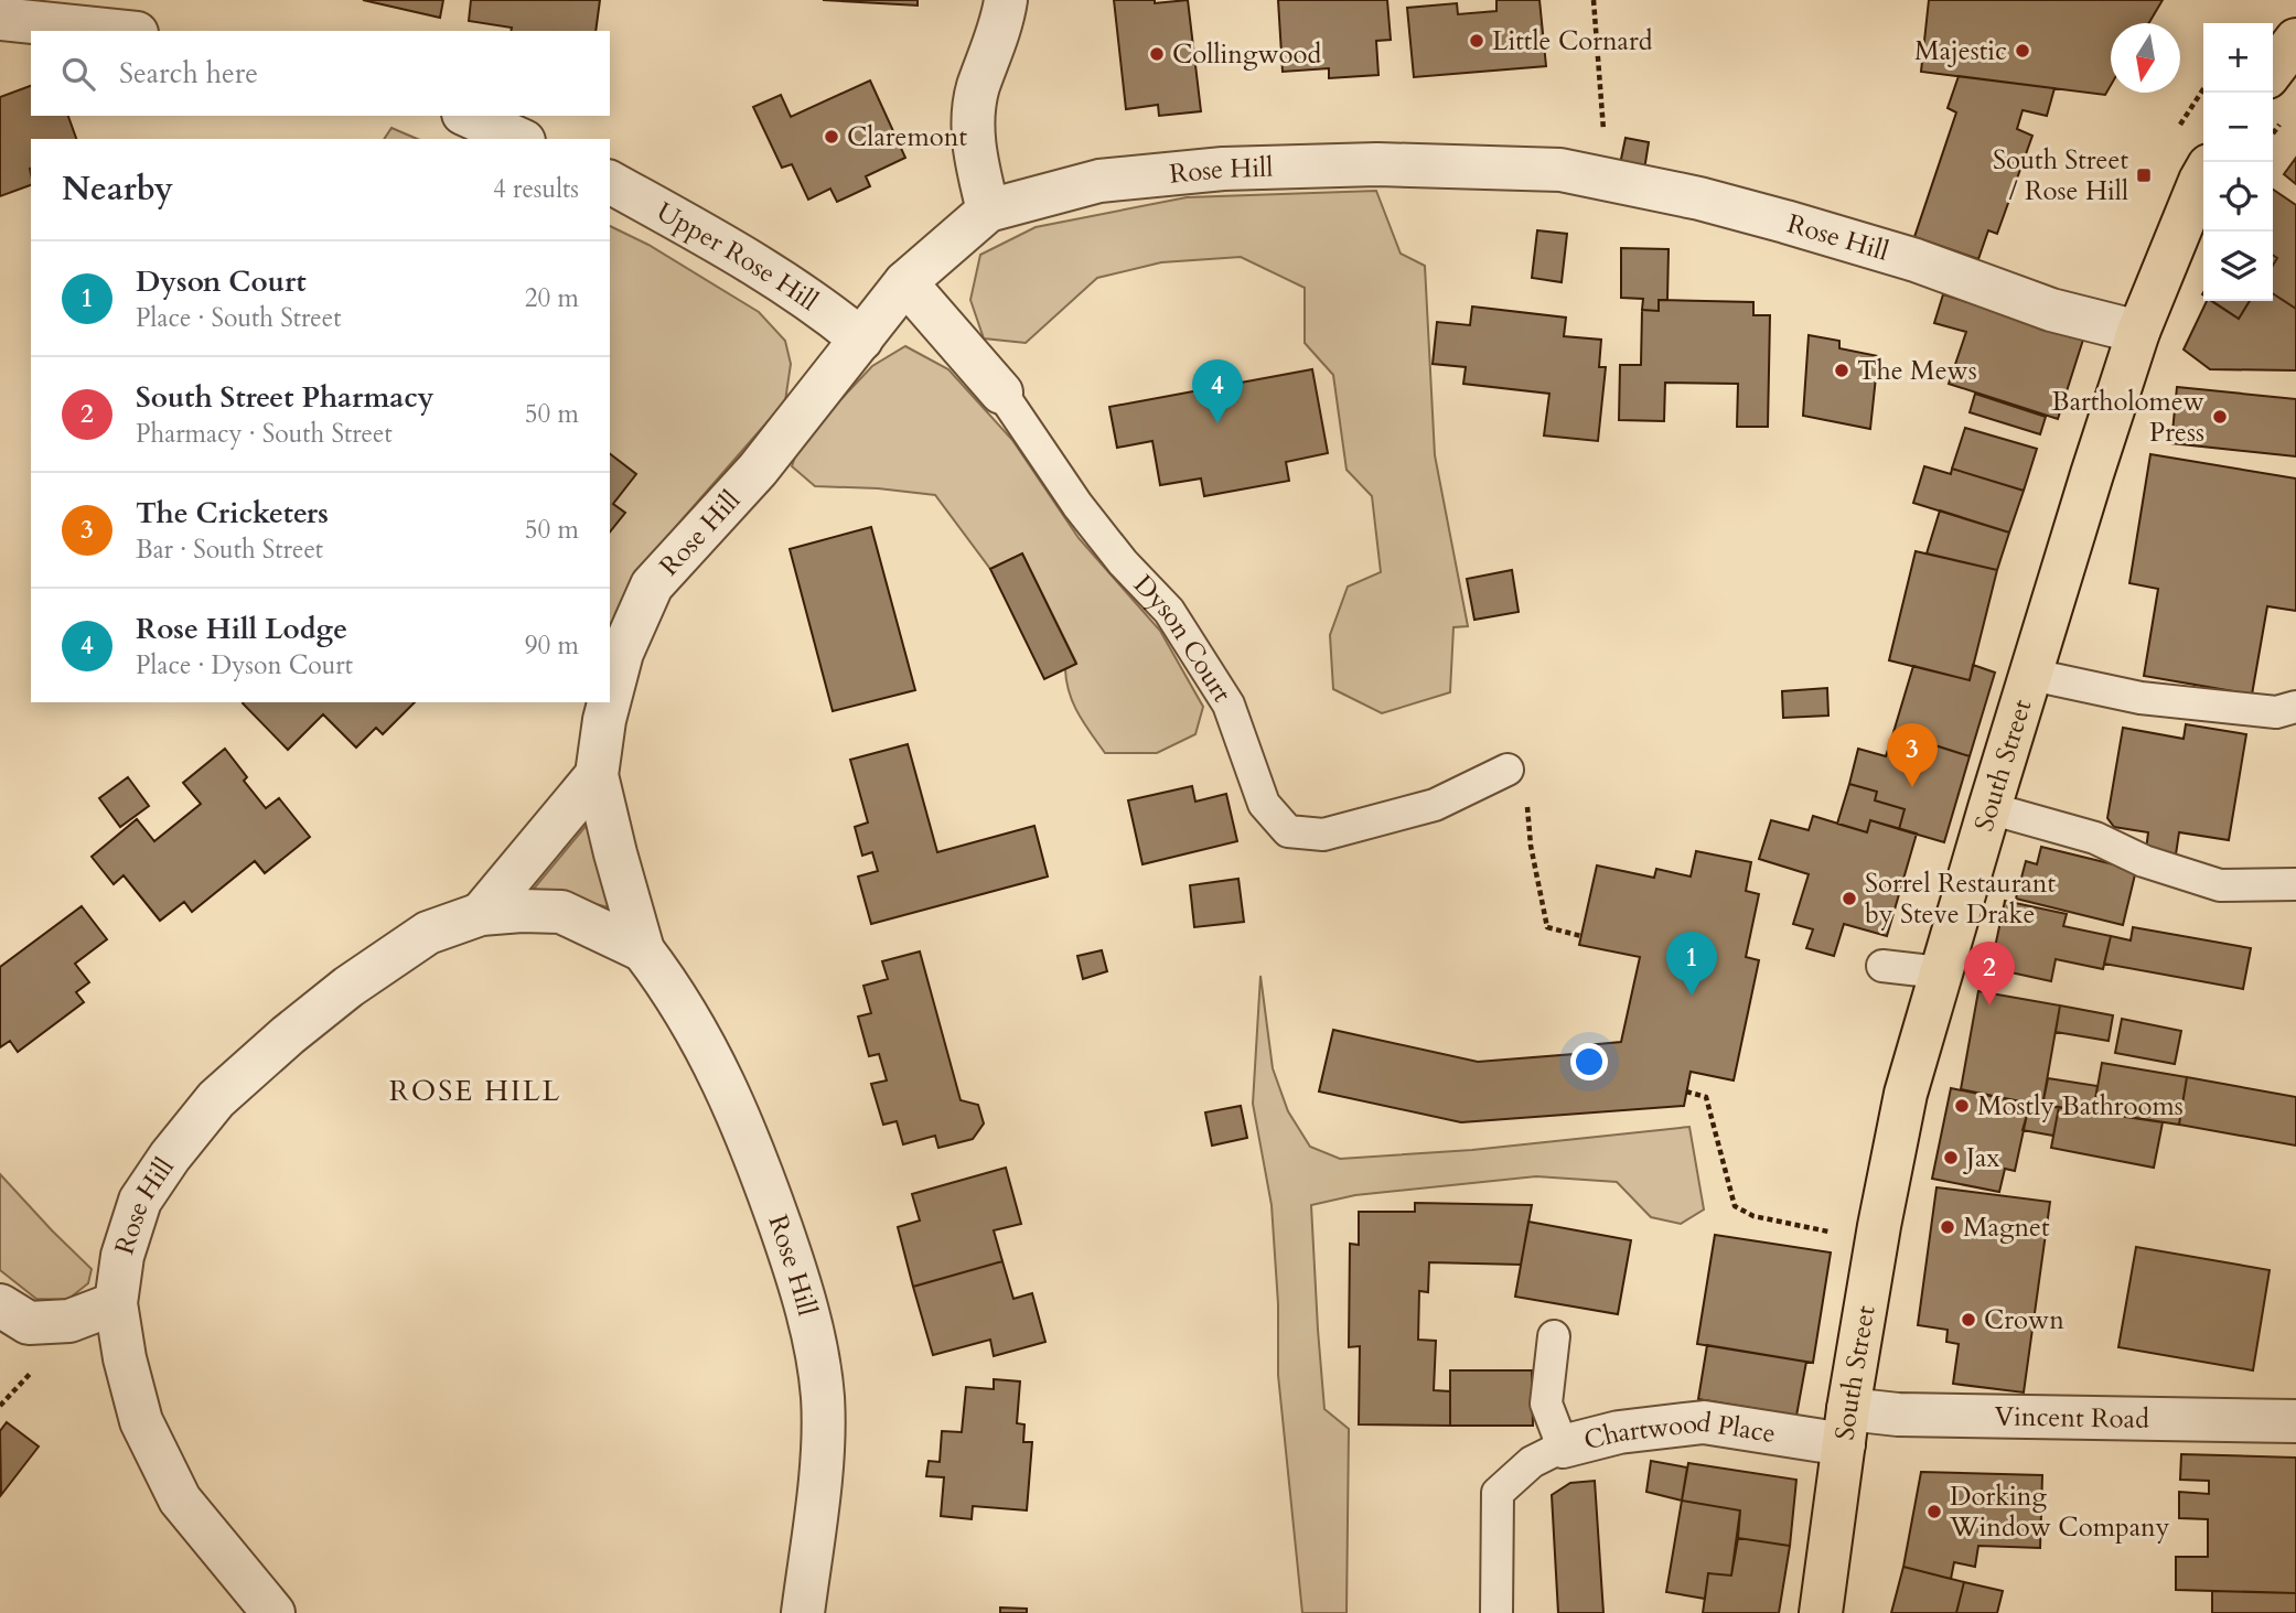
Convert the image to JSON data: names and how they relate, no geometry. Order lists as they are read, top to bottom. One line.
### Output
{"streets":{"main road":["South Street"],"street":["Rose Hill","Upper Rose Hill","Dyson Court","Vincent Road","Chartwood Place"]},"crossings":[["Rose Hill","Upper Rose Hill"],["Rose Hill","Dyson Court"],["Rose Hill","South Street"],["South Street","Vincent Road"],["South Street","Chartwood Place"],["Vincent Road","Chartwood Place"]],"districts":["ROSE HILL"],"places":{"other":["Little Cornard","Majestic","Collingwood","Claremont","The Mews","Bartholomew Press","Sorrel Restaurant by Steve Drake","Mostly Bathrooms","Jax","Magnet","Crown","Dorking Window Company"],"transit":["South Street / Rose Hill"]},"north":"bottom","page":{"map_buttons":["+","−"],"search":"Search here","heading":["Nearby","4 results"],"list":[{"mark":"1","name":"Dyson Court","note":"Place · South Street","value":"20 m"},{"mark":"2","name":"South Street Pharmacy","note":"Pharmacy · South Street","value":"50 m"},{"mark":"3","name":"The Cricketers","note":"Bar · South Street","value":"50 m"},{"mark":"4","name":"Rose Hill Lodge","note":"Place · Dyson Court","value":"90 m"}],"pins":["4","3","1","2"]}}
